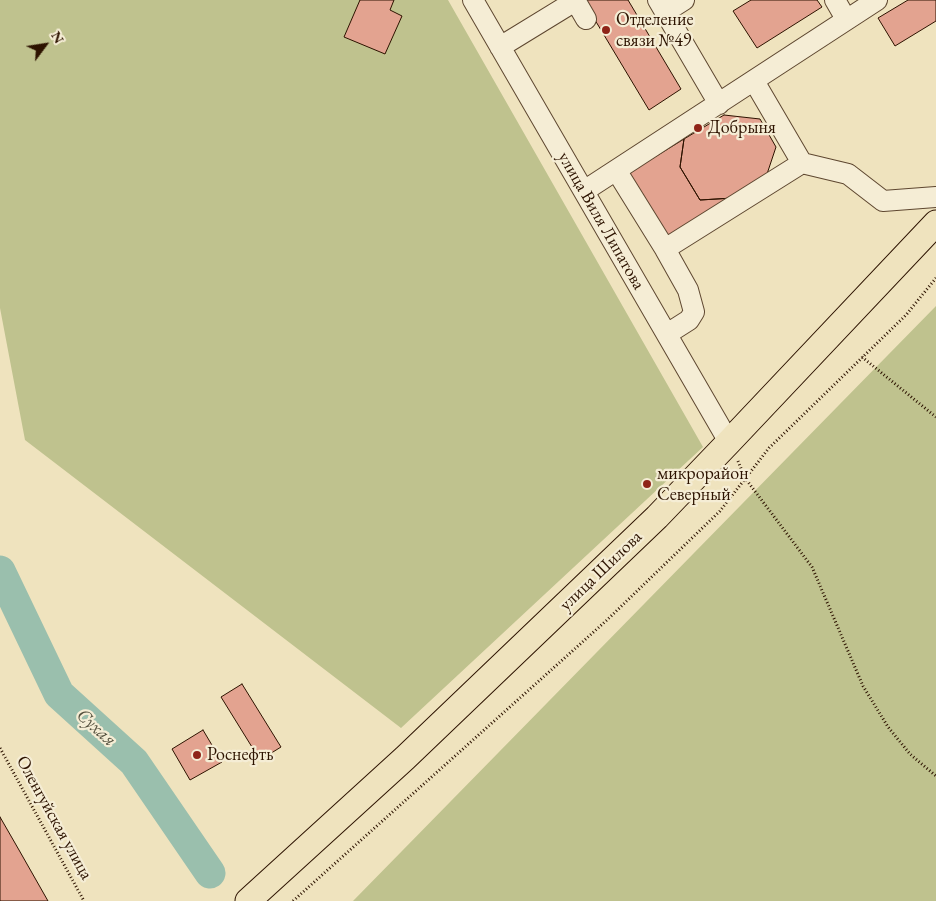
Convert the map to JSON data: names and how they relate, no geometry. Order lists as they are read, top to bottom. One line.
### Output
{"streets":{"main road":["улица Шилова"],"street":["улица Виля Липатова"],"path":["Оленгуйская улица"]},"crossings":[["улица Виля Липатова","улица Шилова"]],"water":["Сухая"],"places":["Отделение связи №49","Добрыня","микрорайон Северный","Роснефть"],"north":"top right"}
